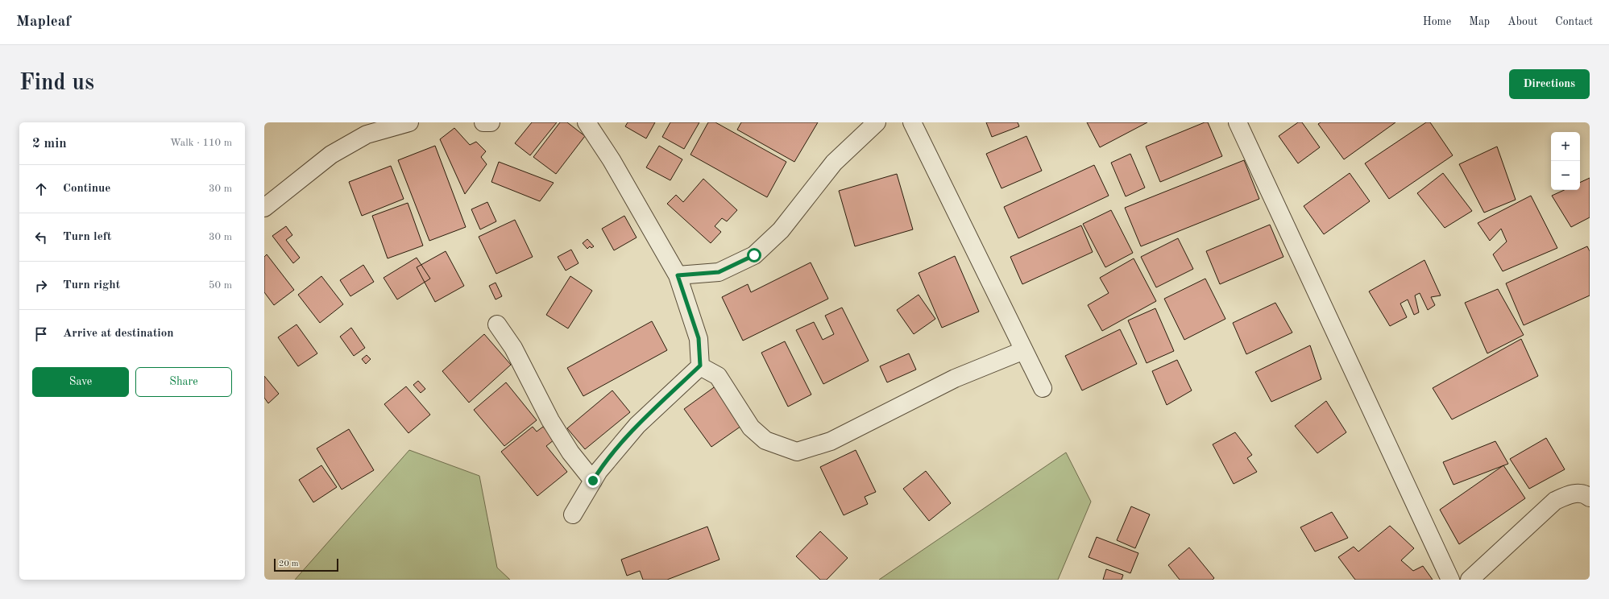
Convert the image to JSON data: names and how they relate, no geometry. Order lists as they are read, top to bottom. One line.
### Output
{"scale_bar":"20 m","page":{"header":"Mapleaf","nav":["Home","Map","About","Contact"],"buttons":["Directions",["Save","Share"]],"title":"Find us","heading":["2 min","Walk · 110 m"],"map_buttons":["+","−"],"list":[["Continue","30 m"],["Turn left","30 m"],["Turn right","50 m"],"Arrive at destination"],"scale":"20 m"}}
